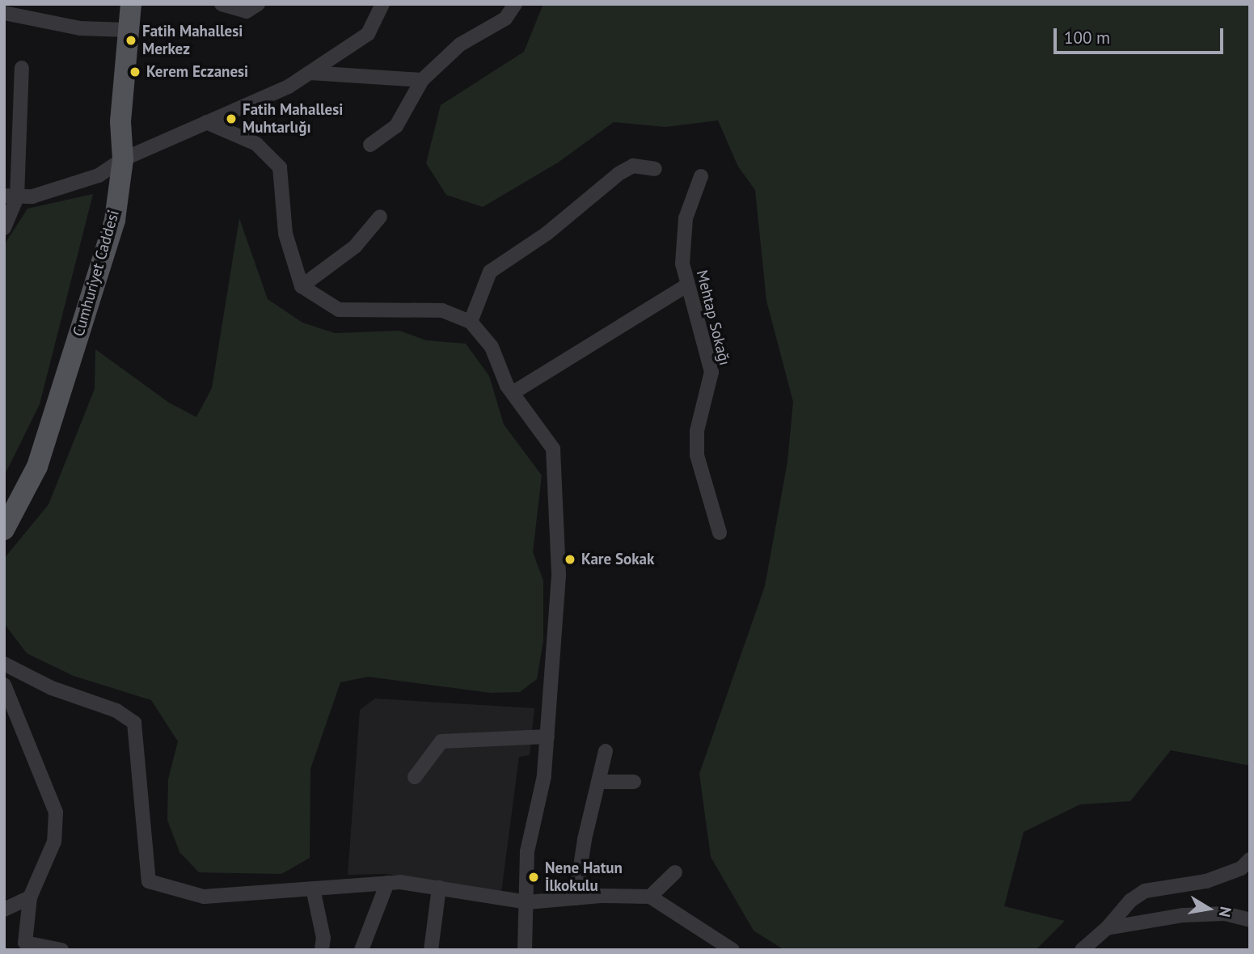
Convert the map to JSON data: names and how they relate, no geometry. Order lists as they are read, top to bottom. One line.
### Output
{"streets":{"main road":["Cumhuriyet Caddesi"],"street":["Mehtap Sokağı"]},"places":["Fatih Mahallesi Merkez","Kerem Eczanesi","Fatih Mahallesi Muhtarlığı","Kare Sokak","Nene Hatun İlkokulu"],"scale_bar":"100 m","north":"right"}
